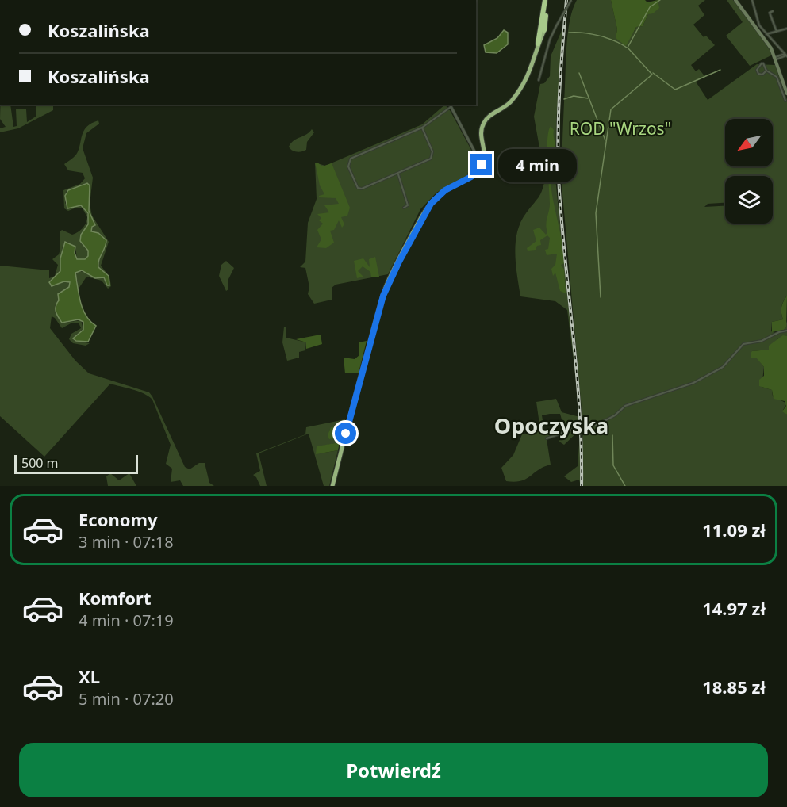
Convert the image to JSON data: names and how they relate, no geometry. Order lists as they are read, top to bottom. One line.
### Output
{"districts":["Opoczyska"],"parks":["ROD \"Wrzos\""],"scale_bar":"500 m","north":"bottom left","page":{"banner":["Koszalińska","Koszalińska"],"bubble":"4 min","scale":"500 m","list":[{"name":"Economy","note":"3 min · 07:18","value":"11.09 zł"},{"name":"Komfort","note":"4 min · 07:19","value":"14.97 zł"},{"name":"XL","note":"5 min · 07:20","value":"18.85 zł"}],"buttons":"Potwierdź"}}
